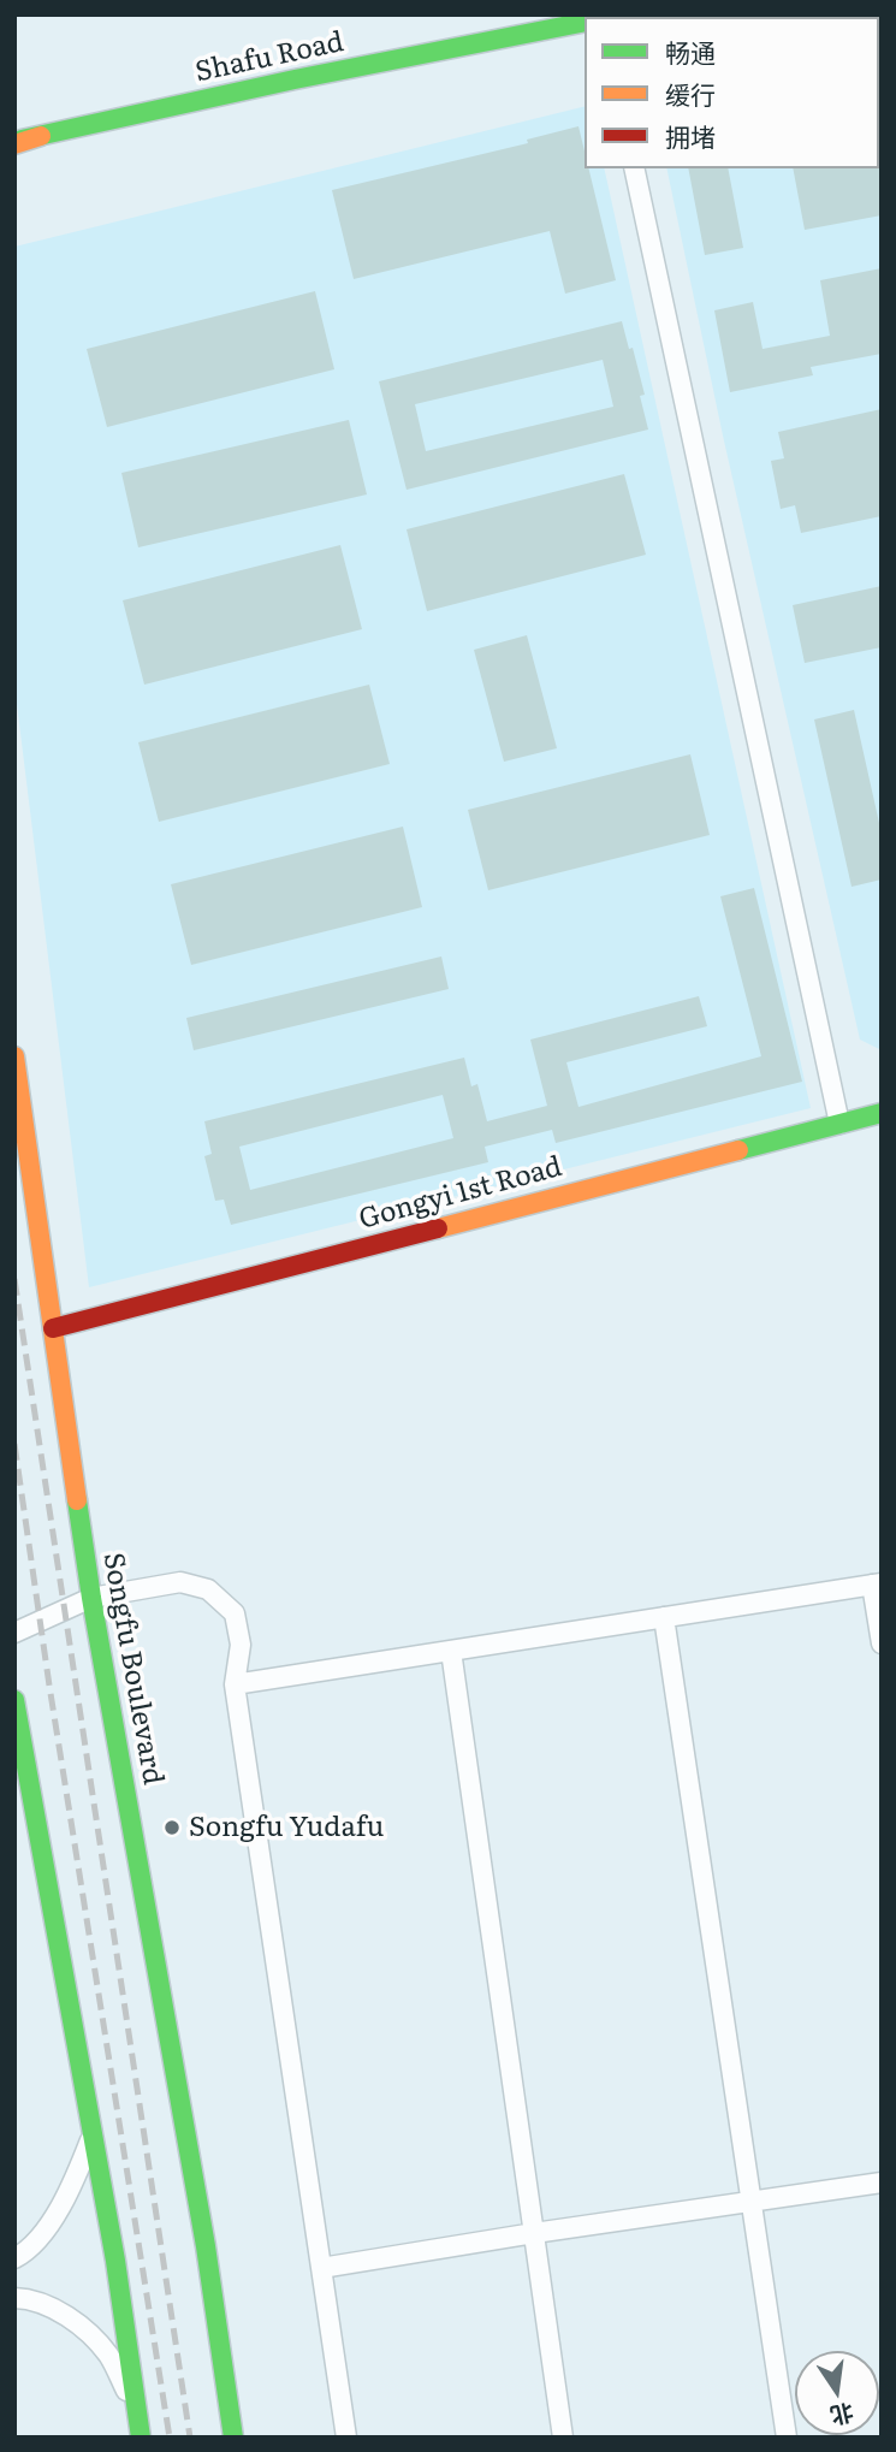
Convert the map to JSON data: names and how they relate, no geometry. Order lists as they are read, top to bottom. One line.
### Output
{"streets":{"main road":["Shafu Road","Gongyi 1st Road","Songfu Boulevard"]},"crossings":[["Gongyi 1st Road","Songfu Boulevard"]],"places":["Songfu Yudafu"],"legend":["畅通","缓行","拥堵"],"north":"bottom"}
